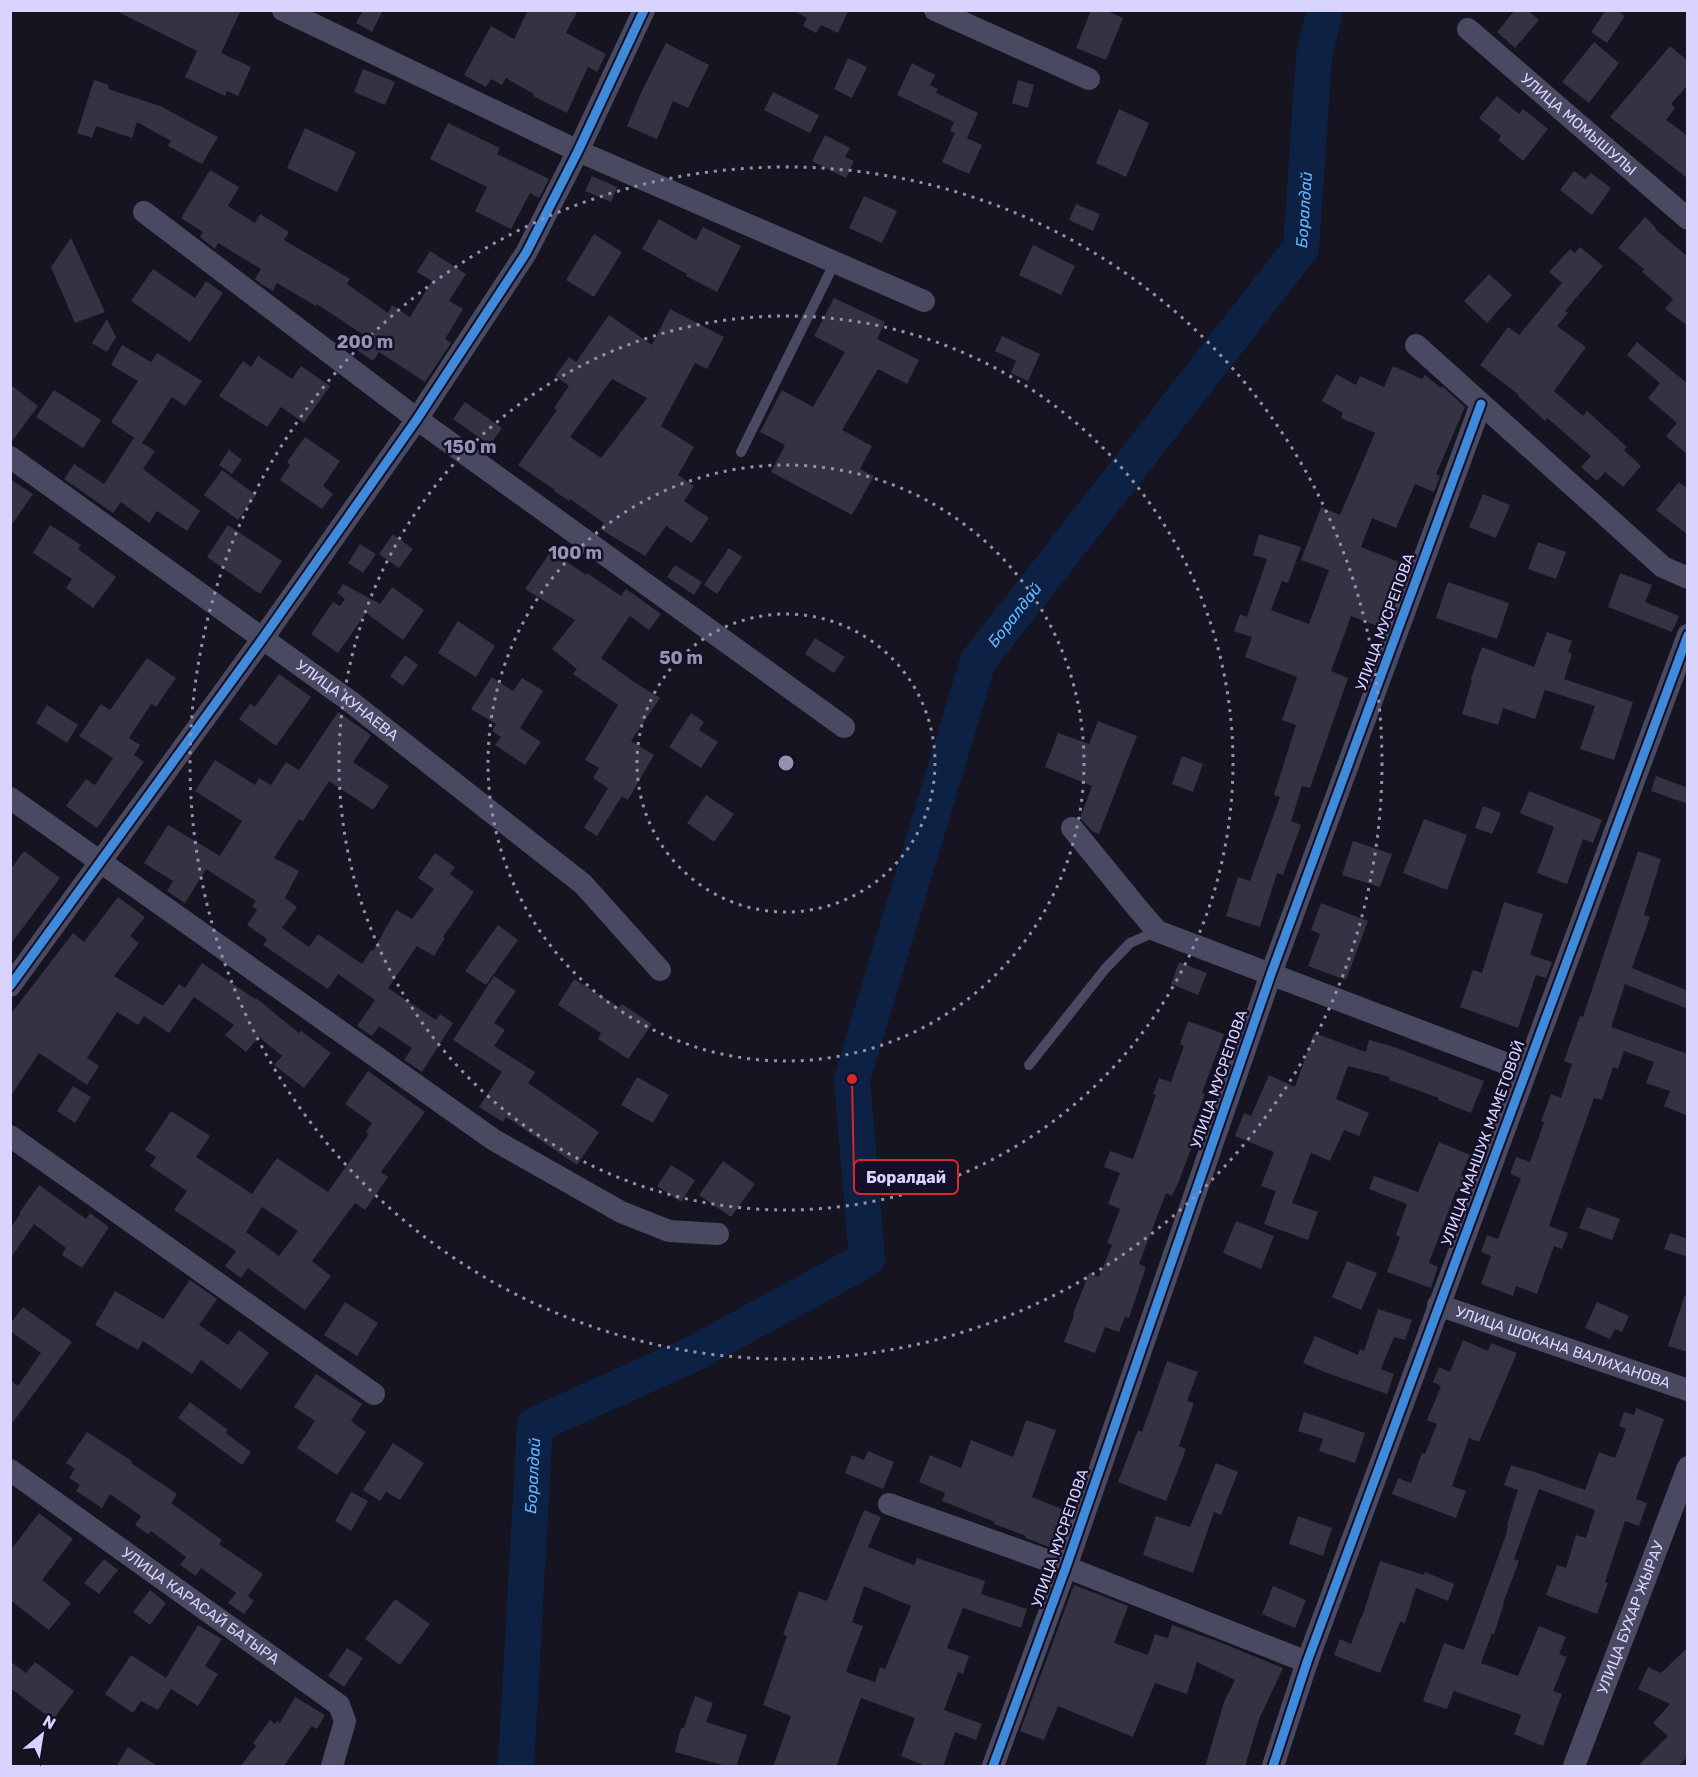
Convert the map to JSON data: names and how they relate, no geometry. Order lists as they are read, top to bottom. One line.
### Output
{"streets":{"street":["УЛИЦА МОМЫШУЛЫ","УЛИЦА МУСРЕПОВА","УЛИЦА КУНАЕВА","УЛИЦА МАНШУК МАМЕТОВОЙ","УЛИЦА ШОКАНА ВАЛИХАНОВА","УЛИЦА КАРАСАЙ БАТЫРА","УЛИЦА БУХАР ЖЫРАУ"]},"crossings":[["УЛИЦА МАНШУК МАМЕТОВОЙ","УЛИЦА ШОКАНА ВАЛИХАНОВА"]],"water":["Боралдай"],"places":["Боралдай"],"north":"top right","rings":["200 m","150 m","100 m","50 m"]}
